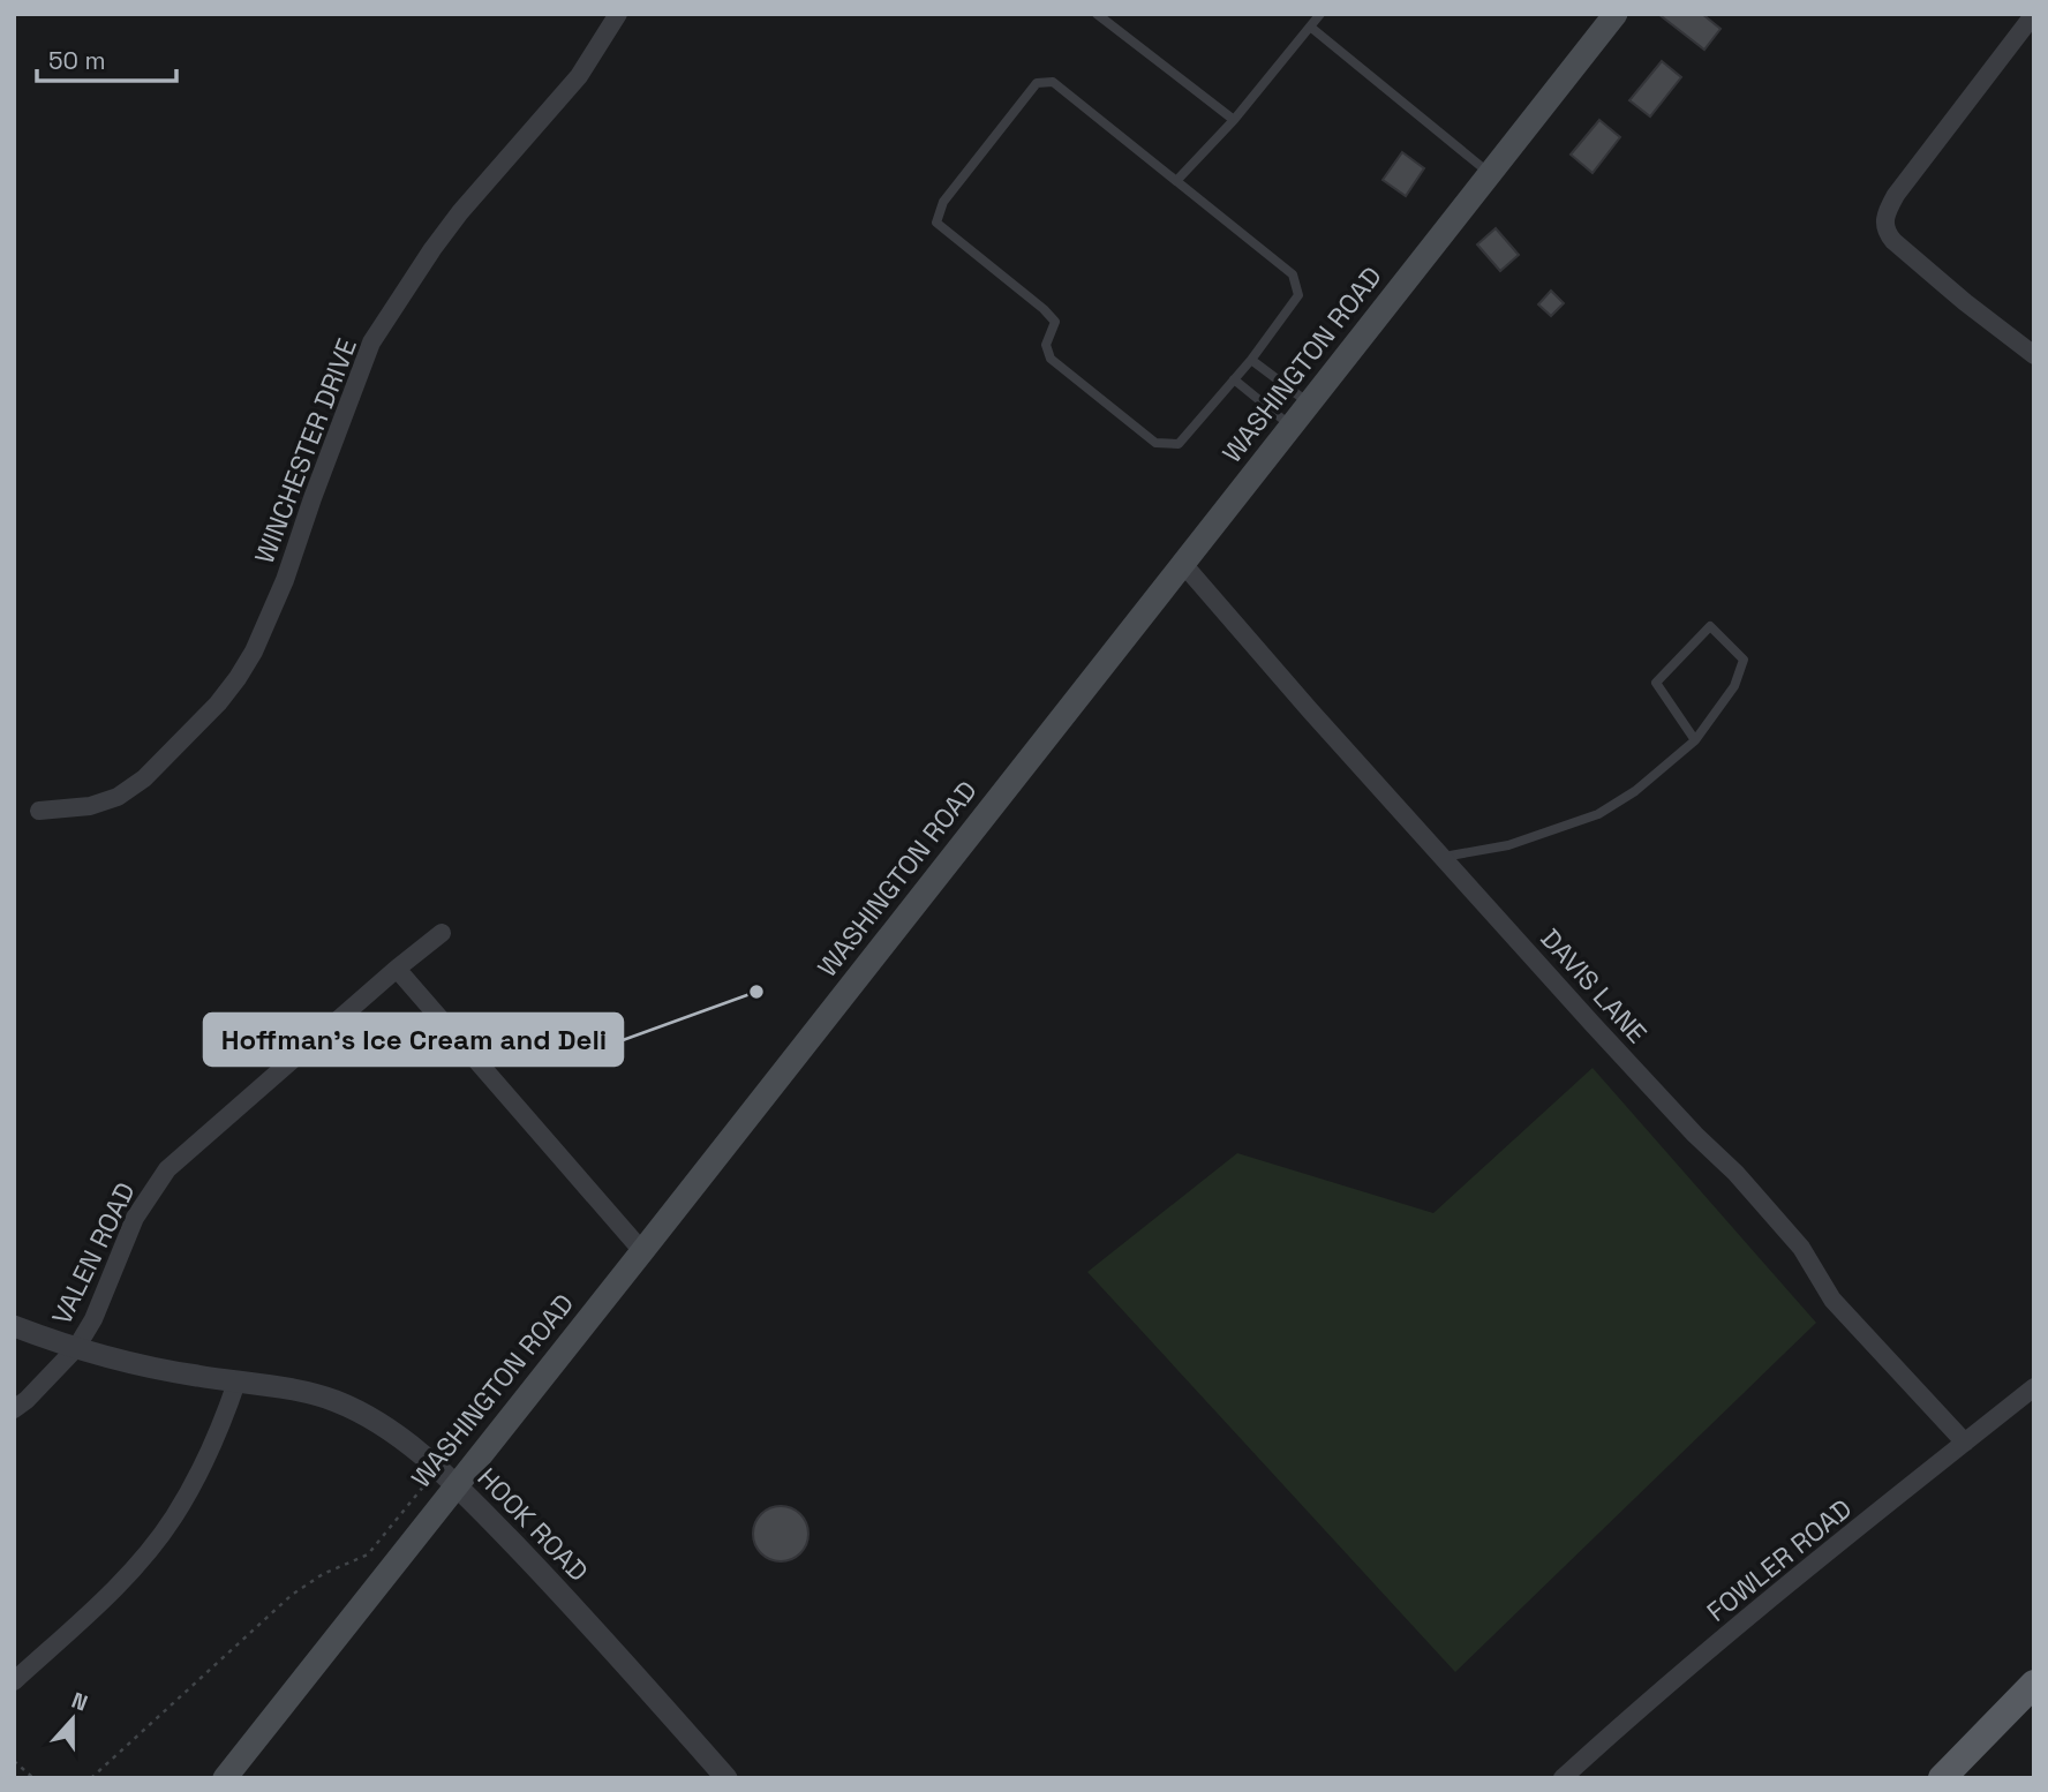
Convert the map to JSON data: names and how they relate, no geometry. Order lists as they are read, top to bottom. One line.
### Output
{"streets":{"main road":["WASHINGTON ROAD"],"street":["WINCHESTER DRIVE","DAVIS LANE","VALEN ROAD","HOOK ROAD","FOWLER ROAD"]},"crossings":[["WASHINGTON ROAD","DAVIS LANE"],["WASHINGTON ROAD","HOOK ROAD"],["DAVIS LANE","FOWLER ROAD"],["VALEN ROAD","HOOK ROAD"]],"places":["Hoffman's Ice Cream and Deli"],"scale_bar":"50 m","north":"top"}
